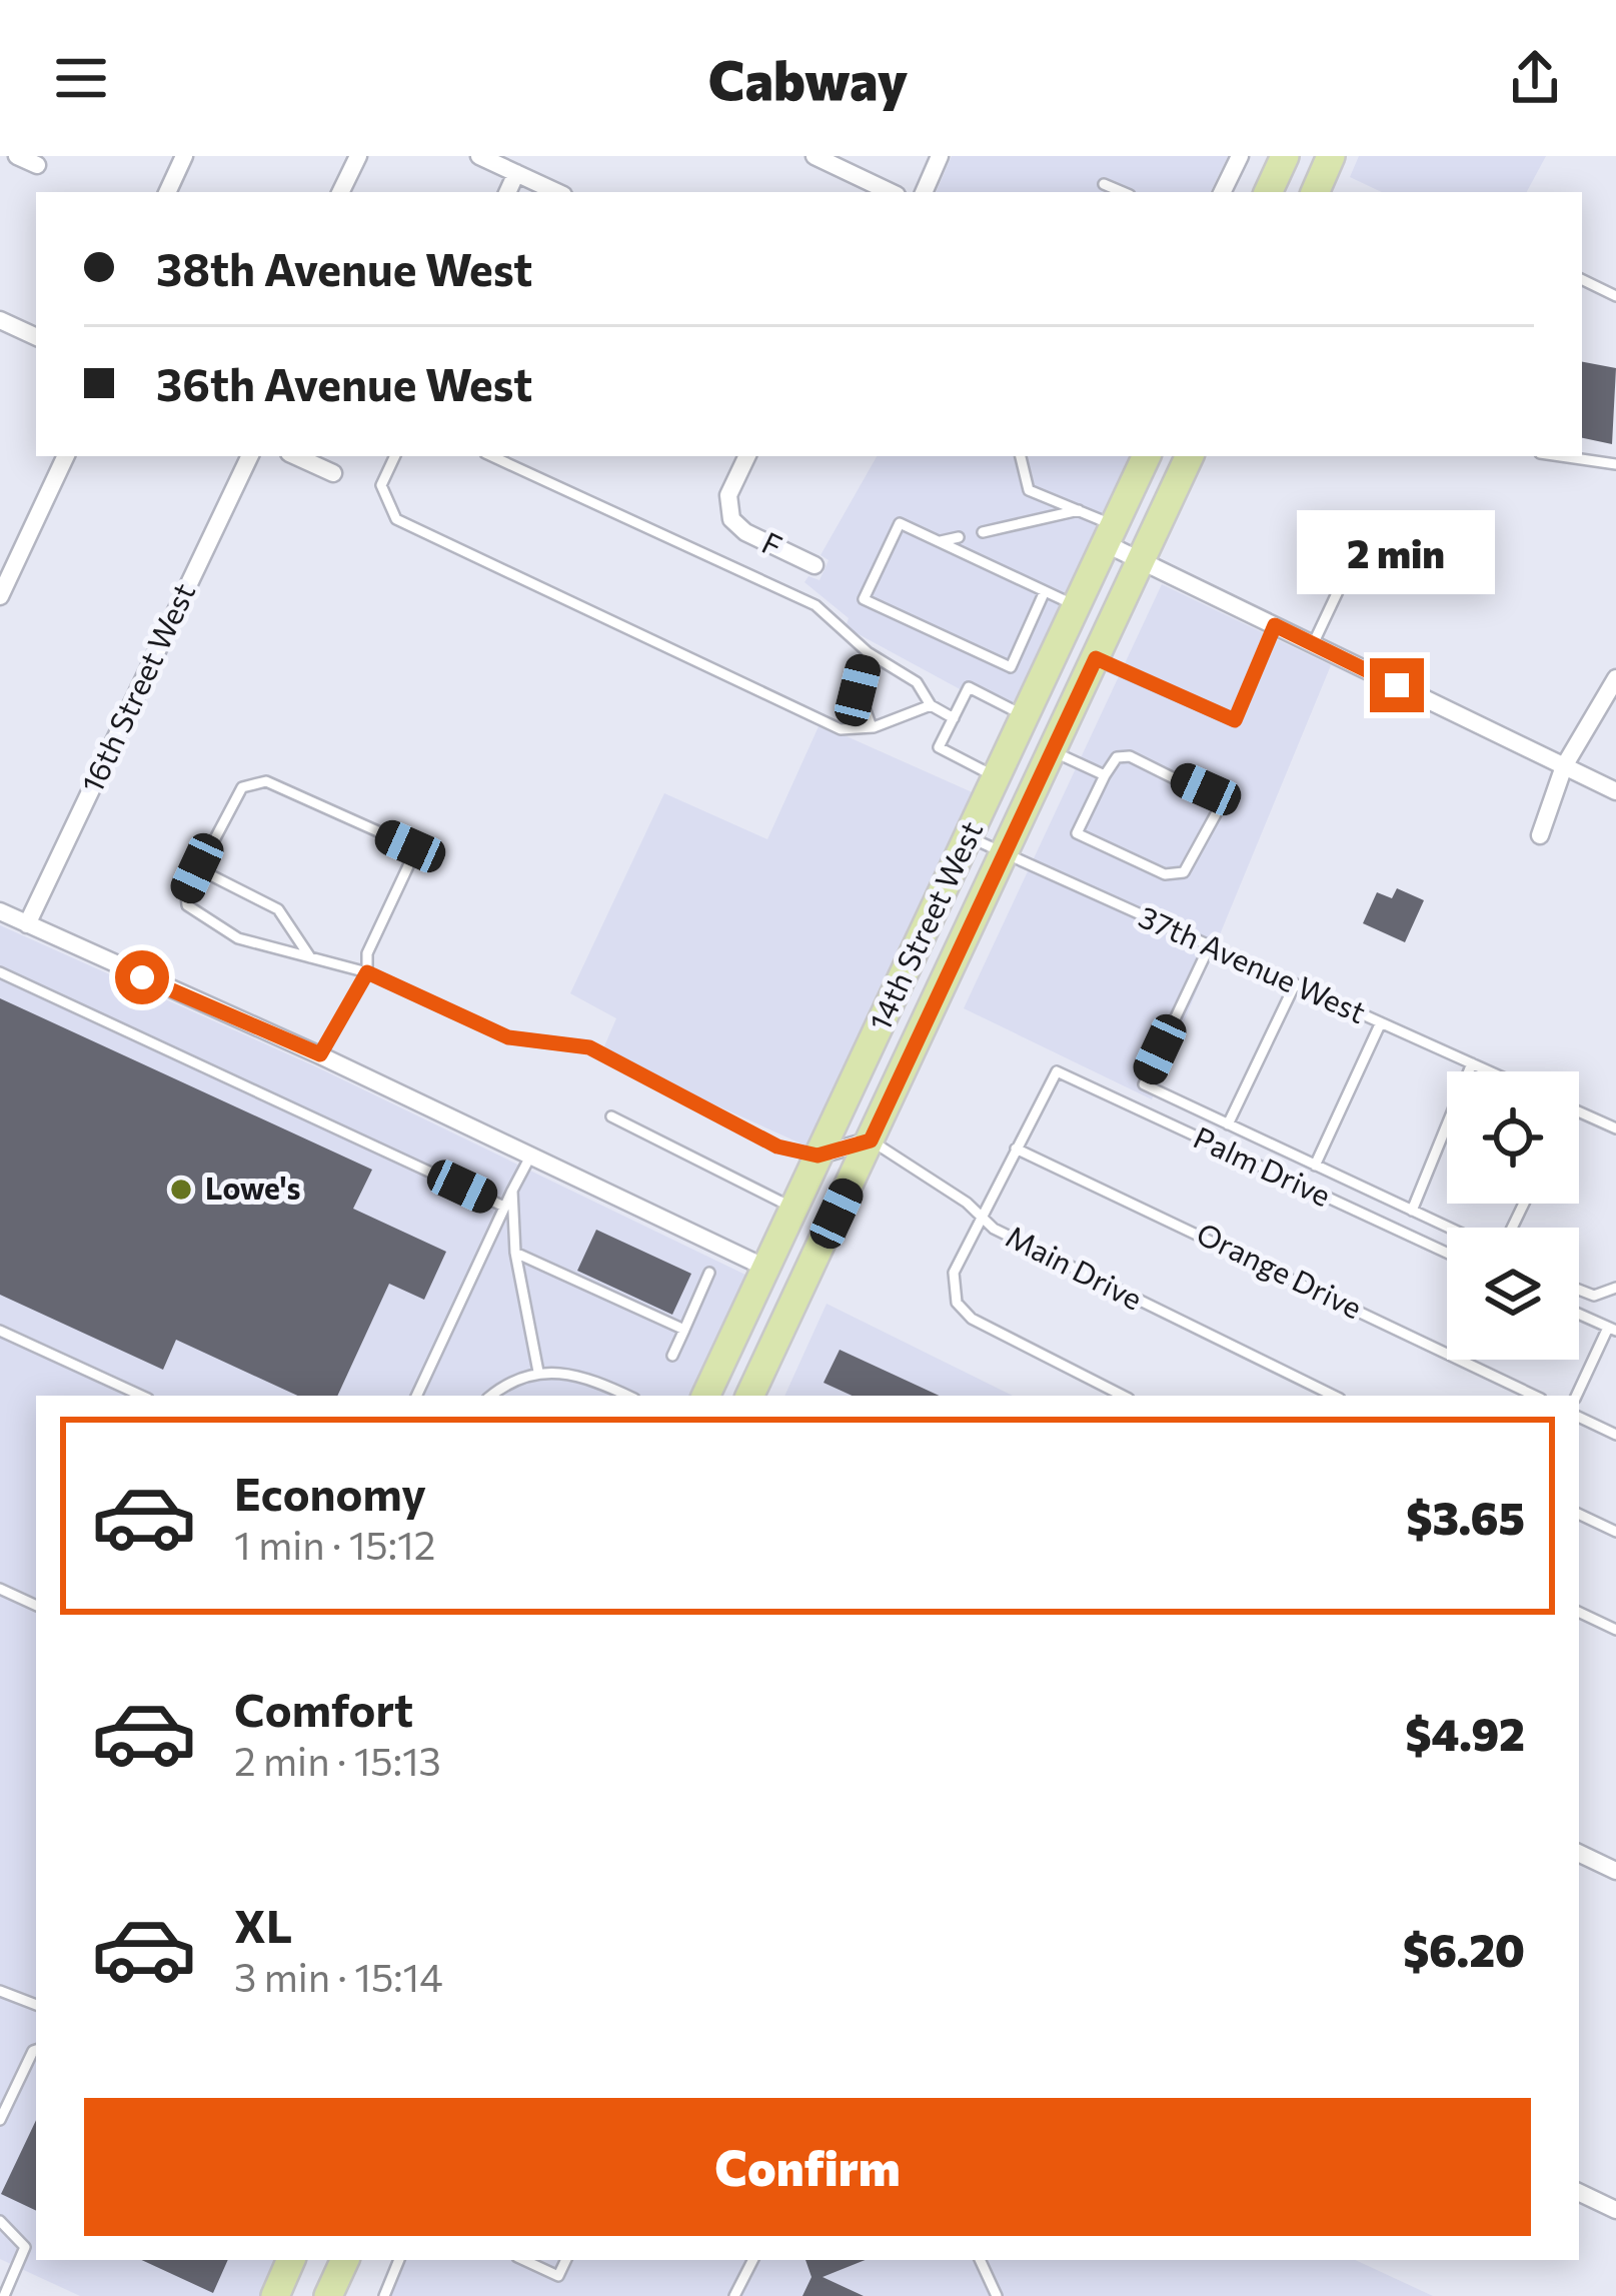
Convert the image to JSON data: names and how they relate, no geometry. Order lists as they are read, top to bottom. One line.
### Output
{"streets":{"main road":["14th Street West"],"street":["F","16th Street West"],"lane":["37th Avenue West","Palm Drive","Main Drive","Orange Drive"]},"crossings":[["14th Street West","37th Avenue West"],["14th Street West","Main Drive"],["Palm Drive","Orange Drive"]],"places":["Lowe's"],"page":{"header":"Cabway","banner":["38th Avenue West","36th Avenue West"],"bubble":"2 min","list":[{"name":"Economy","note":"1 min · 15:12","value":"$3.65"},{"name":"Comfort","note":"2 min · 15:13","value":"$4.92"},{"name":"XL","note":"3 min · 15:14","value":"$6.20"}],"buttons":"Confirm"}}
